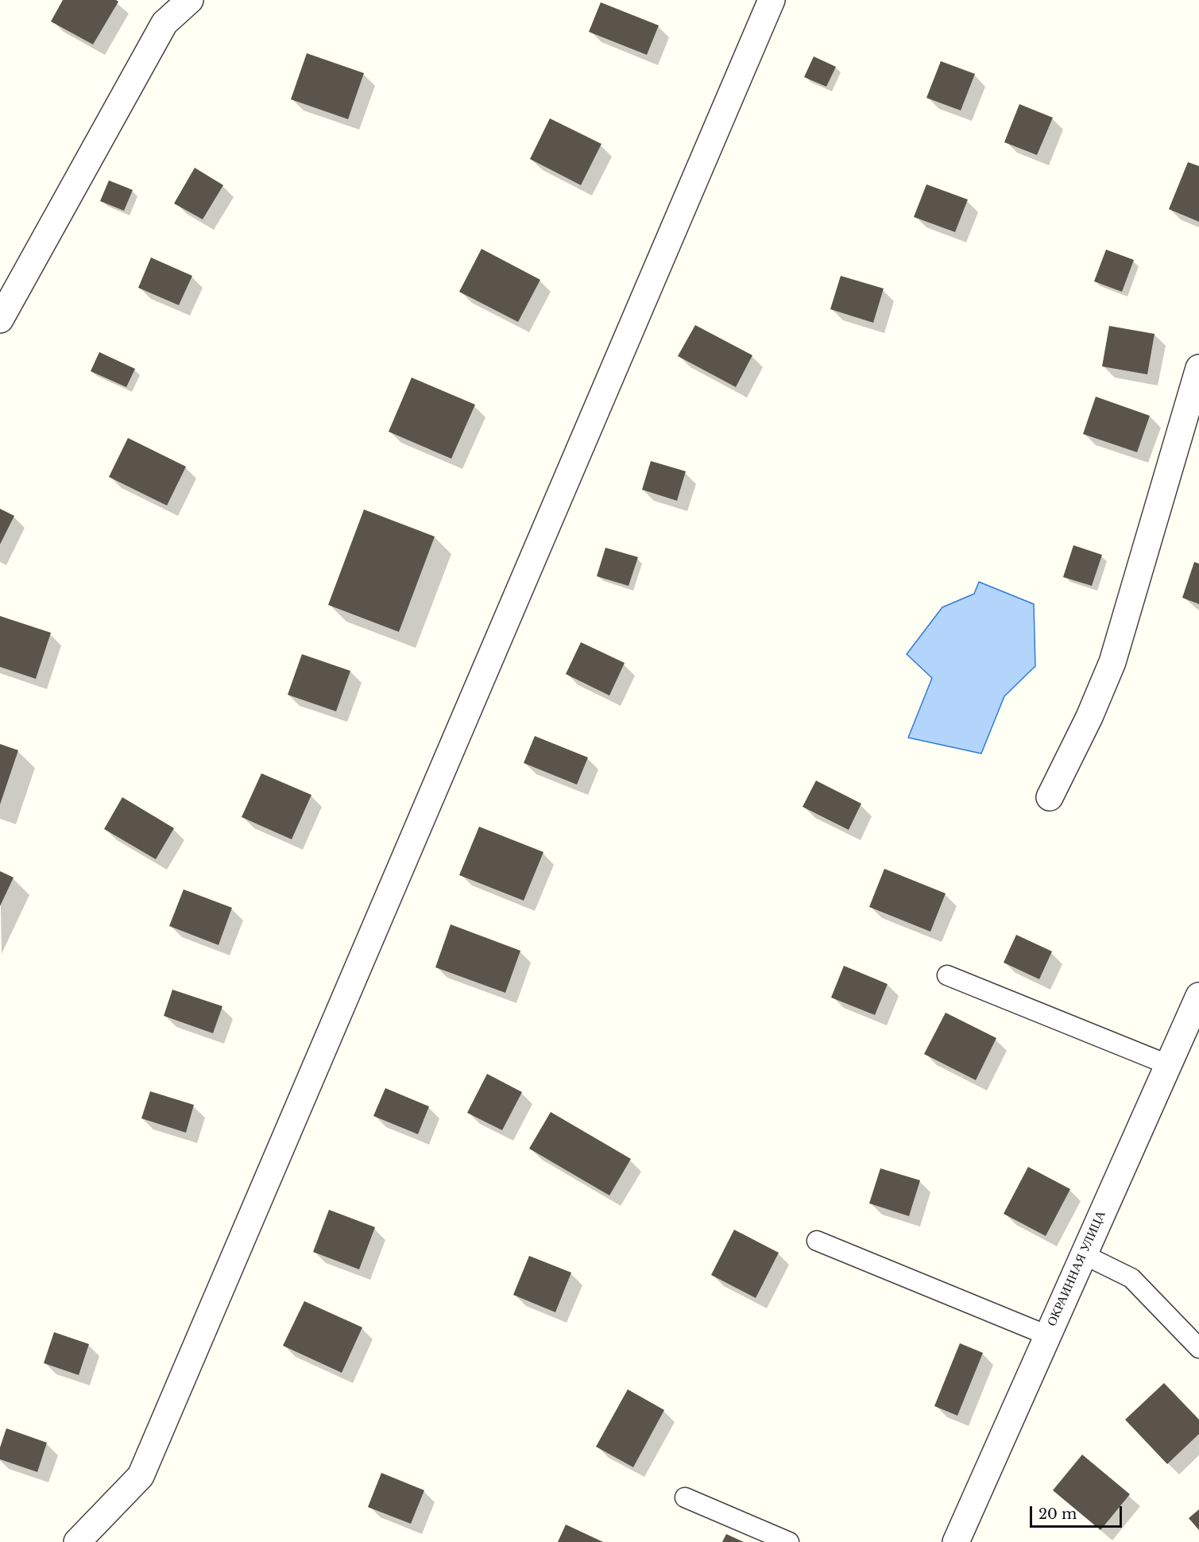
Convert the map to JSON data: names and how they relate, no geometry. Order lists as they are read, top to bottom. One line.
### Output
{"streets":{"street":["ОКРАИННАЯ УЛИЦА"]},"scale_bar":"20 m"}
